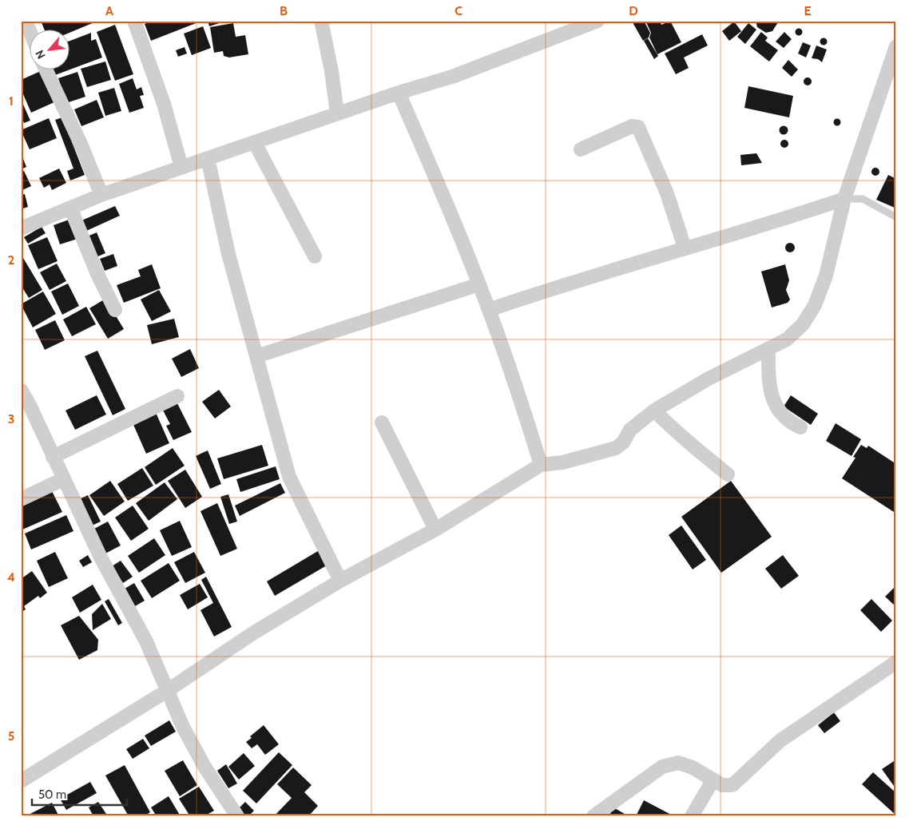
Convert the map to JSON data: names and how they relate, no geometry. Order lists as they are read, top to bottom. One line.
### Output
{"scale_bar":"50 m","north":"bottom left","grid":{"columns":["A","B","C","D","E"],"rows":["1","2","3","4","5"]}}
